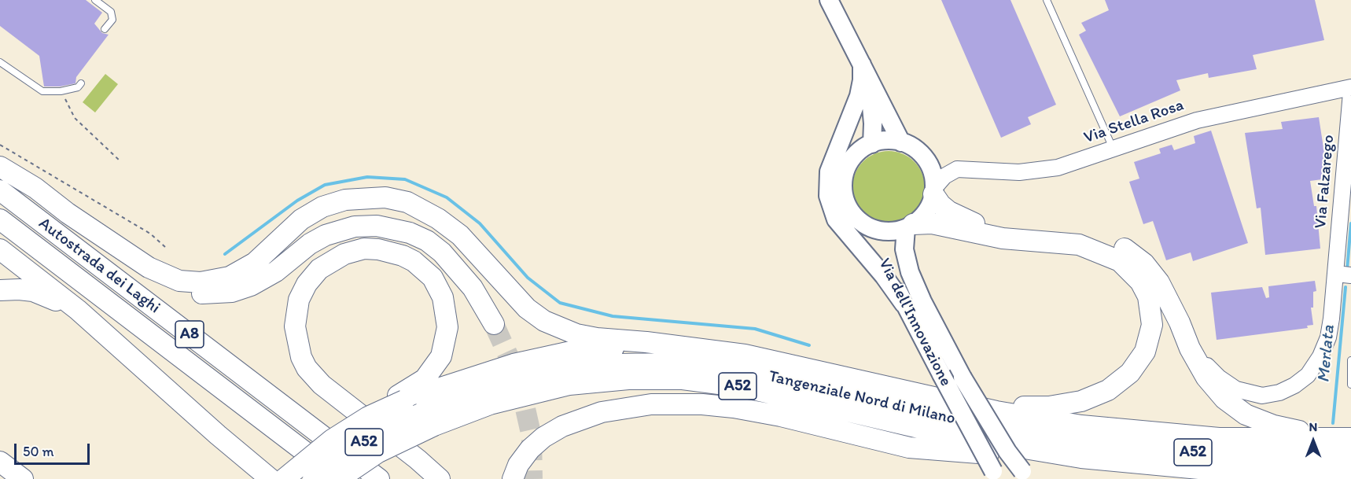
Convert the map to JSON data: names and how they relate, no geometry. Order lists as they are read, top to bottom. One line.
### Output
{"streets":{"highway":["Autostrada dei Laghi","A8","A52","Tangenziale Nord di Milano"],"main road":["Via dell'Innovazione"],"street":["Via Stella Rosa","Via Falzarego"]},"crossings":[["Via Stella Rosa","Via dell'Innovazione"],["Autostrada dei Laghi","Tangenziale Nord di Milano"]],"water":["Merlata"],"scale_bar":"50 m","north":"top"}
